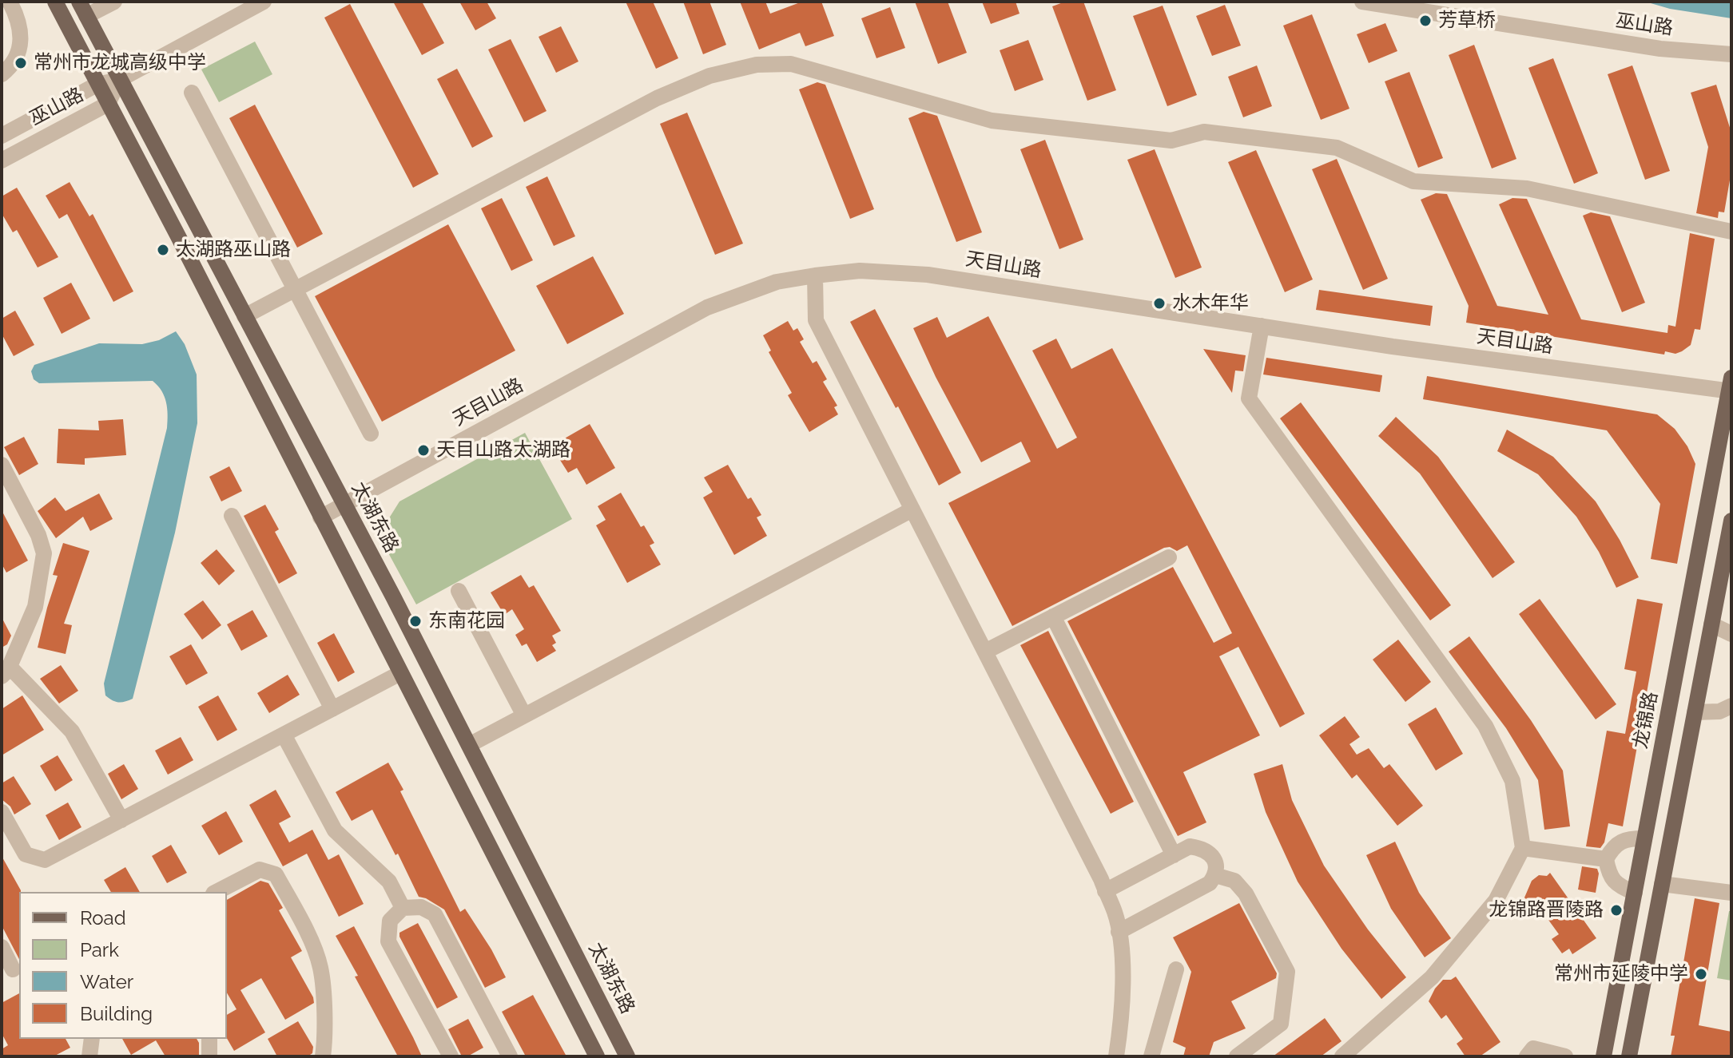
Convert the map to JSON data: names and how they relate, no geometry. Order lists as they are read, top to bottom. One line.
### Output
{"streets":{"main road":["太湖东路","龙锦路"],"street":["巫山路","天目山路"]},"crossings":[["巫山路","太湖东路"],["天目山路","太湖东路"],["天目山路","龙锦路"]],"places":["芳草桥","常州市龙城高级中学","太湖路巫山路","水木年华","天目山路太湖路","东南花园","龙锦路晋陵路","常州市延陵中学"],"legend":["Road","Park","Water","Building"]}
